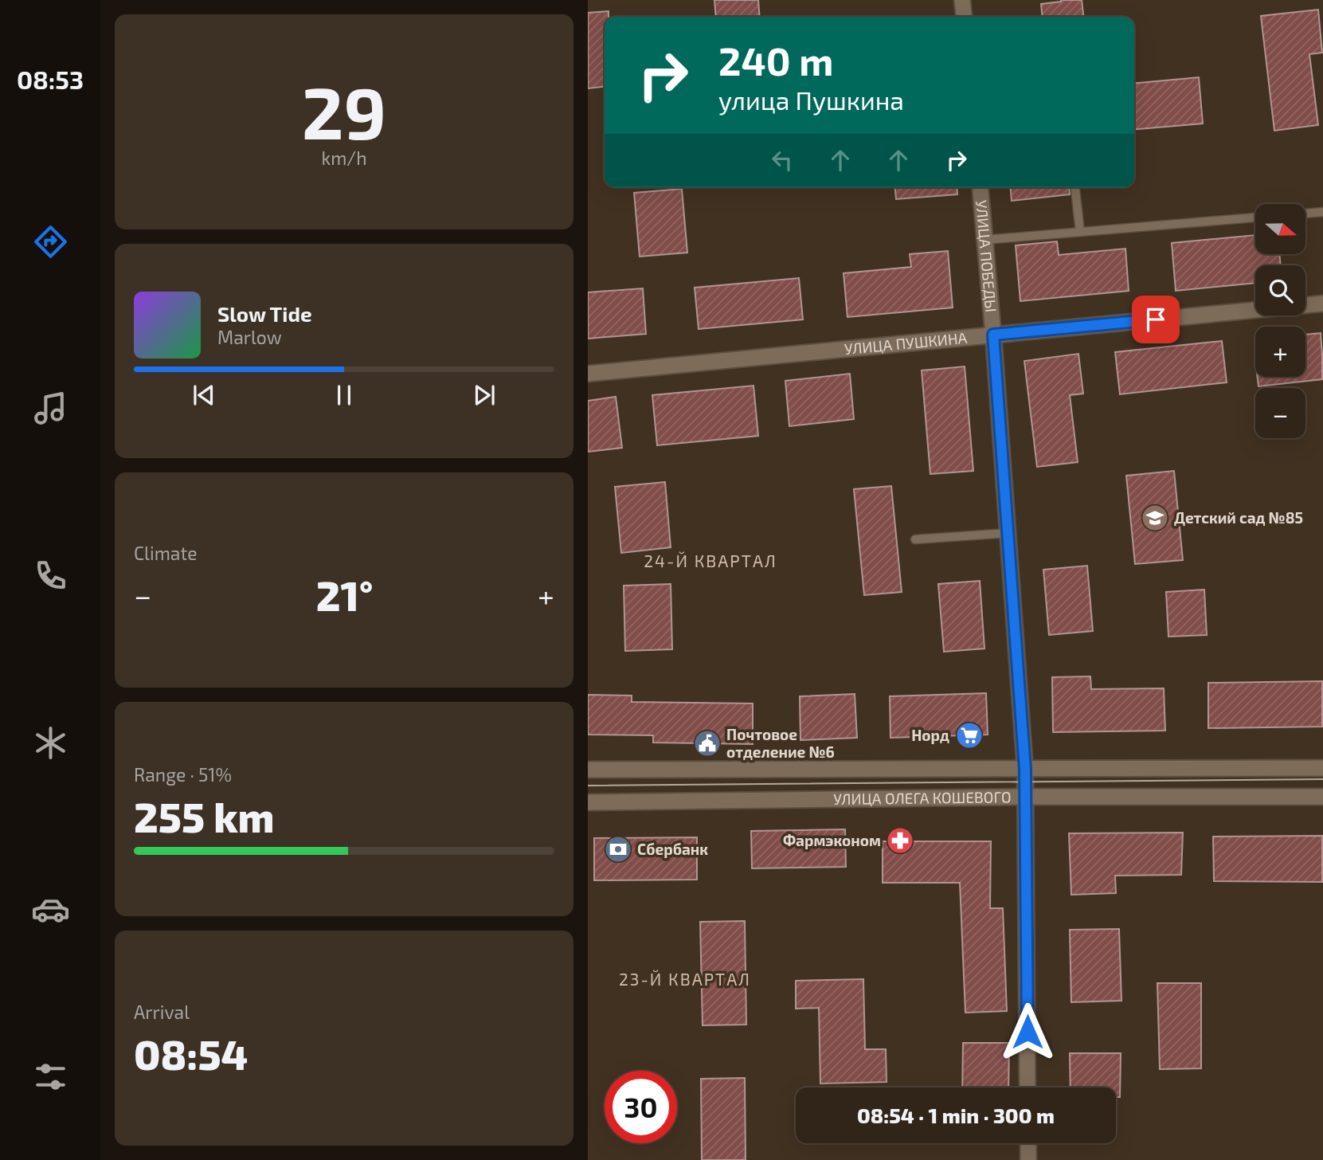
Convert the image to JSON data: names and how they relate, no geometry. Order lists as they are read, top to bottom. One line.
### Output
{"streets":{"street":["УЛИЦА ПОБЕДЫ","УЛИЦА ПУШКИНА","УЛИЦА ОЛЕГА КОШЕВОГО"]},"crossings":[["УЛИЦА ПОБЕДЫ","УЛИЦА ПУШКИНА"],["УЛИЦА ПОБЕДЫ","УЛИЦА ОЛЕГА КОШЕВОГО"]],"districts":["24-Й КВАРТАЛ","23-Й КВАРТАЛ"],"places":{"school or university":["Детский сад №85"],"supermarket":["Норд"],"public building":["Почтовое отделение №6"],"pharmacy":["Фармэконом"],"bank":["Сбербанк"]},"north":"right","page":{"tabs":"08:53","tile":[["29","km/h"],"Climate",["Range · 51%","255 km"],["Arrival","08:54"]],"turn":["240 m","улица Пушкина"],"map_buttons":["+","−"],"song":["Slow Tide","Marlow"],"heat":["−","21°","+"],"limit":"30","trip":"08:54 · 1 min · 300 m"}}
